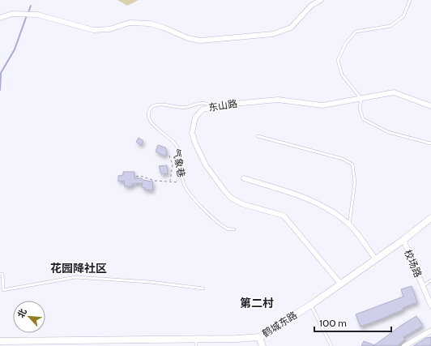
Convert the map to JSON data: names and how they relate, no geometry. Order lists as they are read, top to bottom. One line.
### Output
{"streets":{"street":["东山路","校场路","鹤城东路"],"lane":["气象巷"]},"crossings":[["东山路","气象巷"],["东山路","鹤城东路"],["校场路","鹤城东路"]],"districts":["花园降社区","第二村"],"scale_bar":"100 m","north":"top left"}
